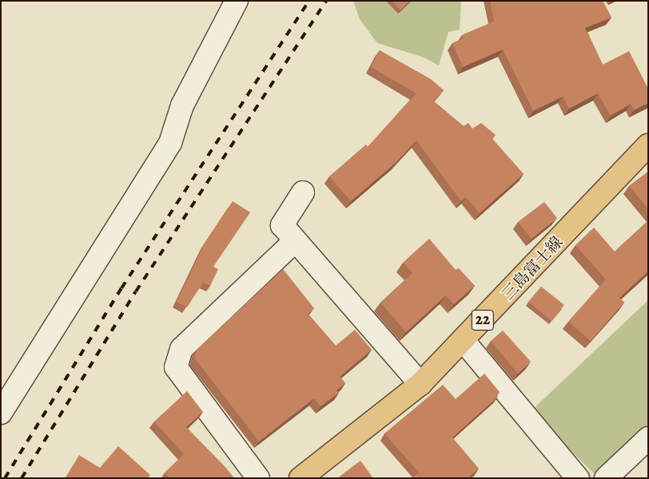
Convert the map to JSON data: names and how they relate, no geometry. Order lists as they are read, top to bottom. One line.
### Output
{"streets":{"main road":["三島富士線","22"]}}
